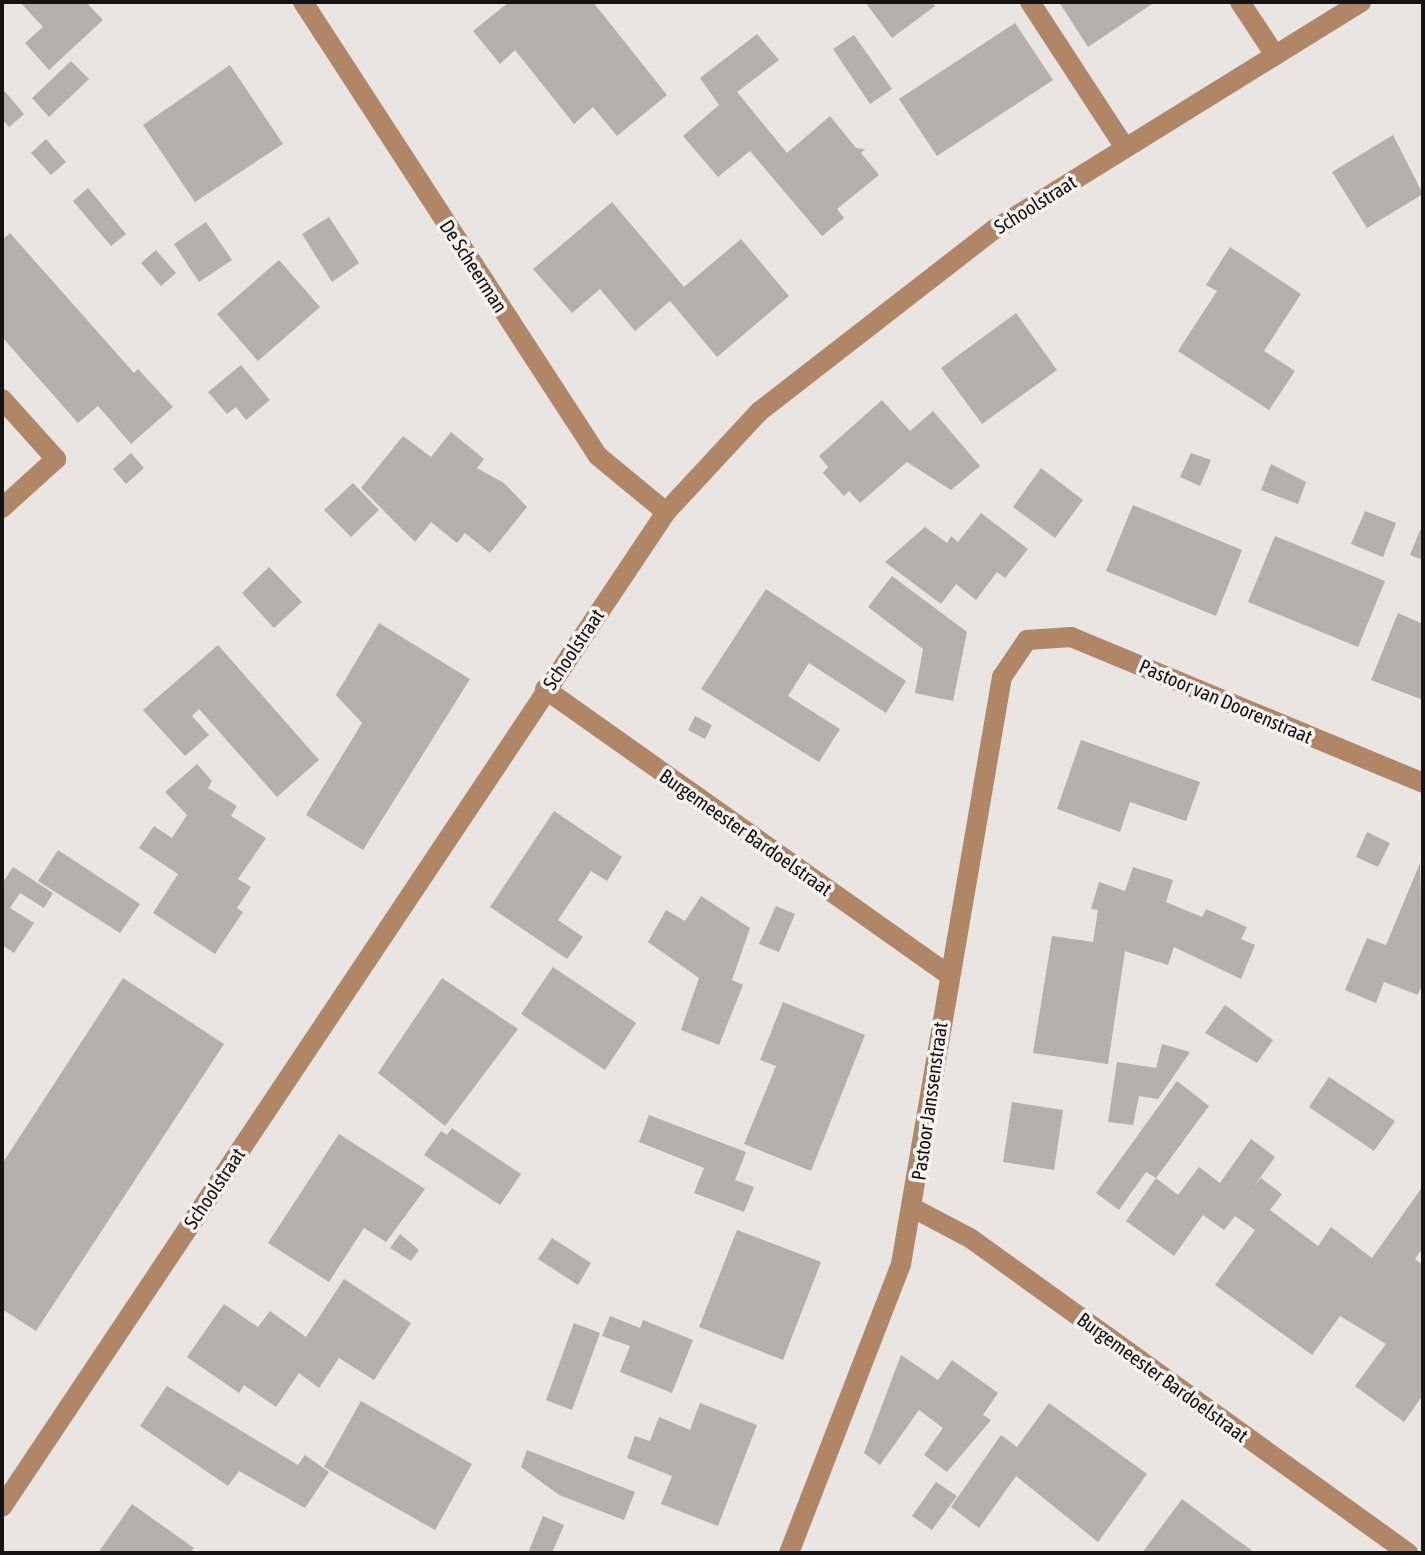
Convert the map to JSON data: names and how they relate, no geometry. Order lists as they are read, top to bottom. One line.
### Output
{"streets":{"street":["Schoolstraat","De Scheerman","Pastoor van Doorenstraat","Burgemeester Bardoelstraat","Pastoor Janssenstraat"]},"crossings":[["Schoolstraat","De Scheerman"],["Schoolstraat","Burgemeester Bardoelstraat"],["Pastoor van Doorenstraat","Pastoor Janssenstraat"],["Burgemeester Bardoelstraat","Pastoor Janssenstraat"]]}
